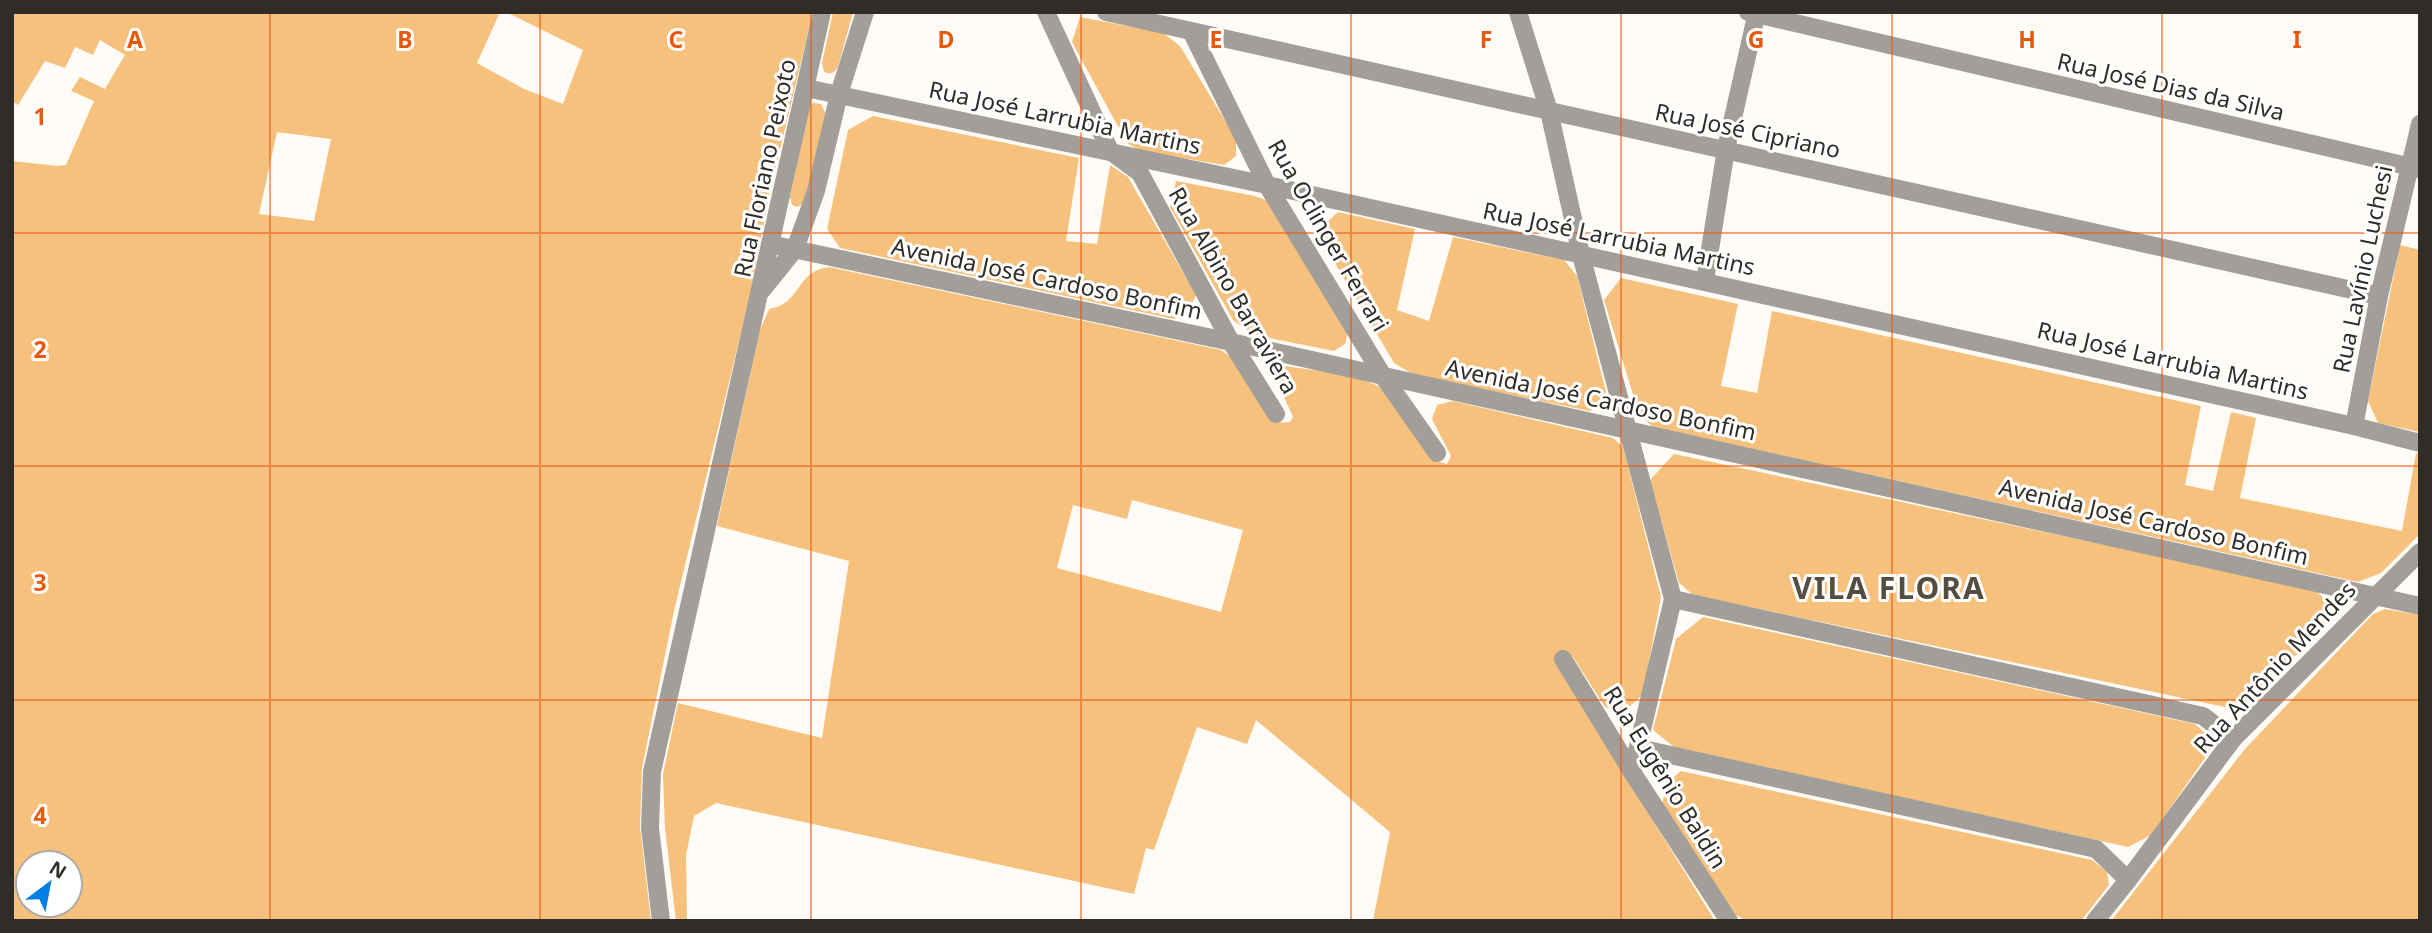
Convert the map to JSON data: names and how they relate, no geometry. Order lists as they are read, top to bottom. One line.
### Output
{"streets":{"street":["Rua José Dias da Silva","Rua José Larrubia Martins","Rua José Cipriano","Rua Floriano Peixoto","Rua Oclinger Ferrari","Rua Lavínio Luchesi","Avenida José Cardoso Bonfim","Rua Albino Barraviera","Rua Antônio Mendes","Rua Eugênio Baldin"]},"crossings":[["Rua José Dias da Silva","Rua Lavínio Luchesi"],["Rua José Larrubia Martins","Rua Floriano Peixoto"],["Rua José Larrubia Martins","Rua Oclinger Ferrari"],["Rua José Larrubia Martins","Rua Lavínio Luchesi"],["Rua José Larrubia Martins","Rua Albino Barraviera"],["Rua José Cipriano","Rua Oclinger Ferrari"],["Rua José Cipriano","Rua Lavínio Luchesi"],["Rua Floriano Peixoto","Avenida José Cardoso Bonfim"],["Rua Oclinger Ferrari","Avenida José Cardoso Bonfim"],["Avenida José Cardoso Bonfim","Rua Albino Barraviera"],["Avenida José Cardoso Bonfim","Rua Antônio Mendes"]],"districts":["VILA FLORA"],"north":"top right","grid":{"columns":["A","B","C","D","E","F","G","H","I"],"rows":["1","2","3","4"]}}
